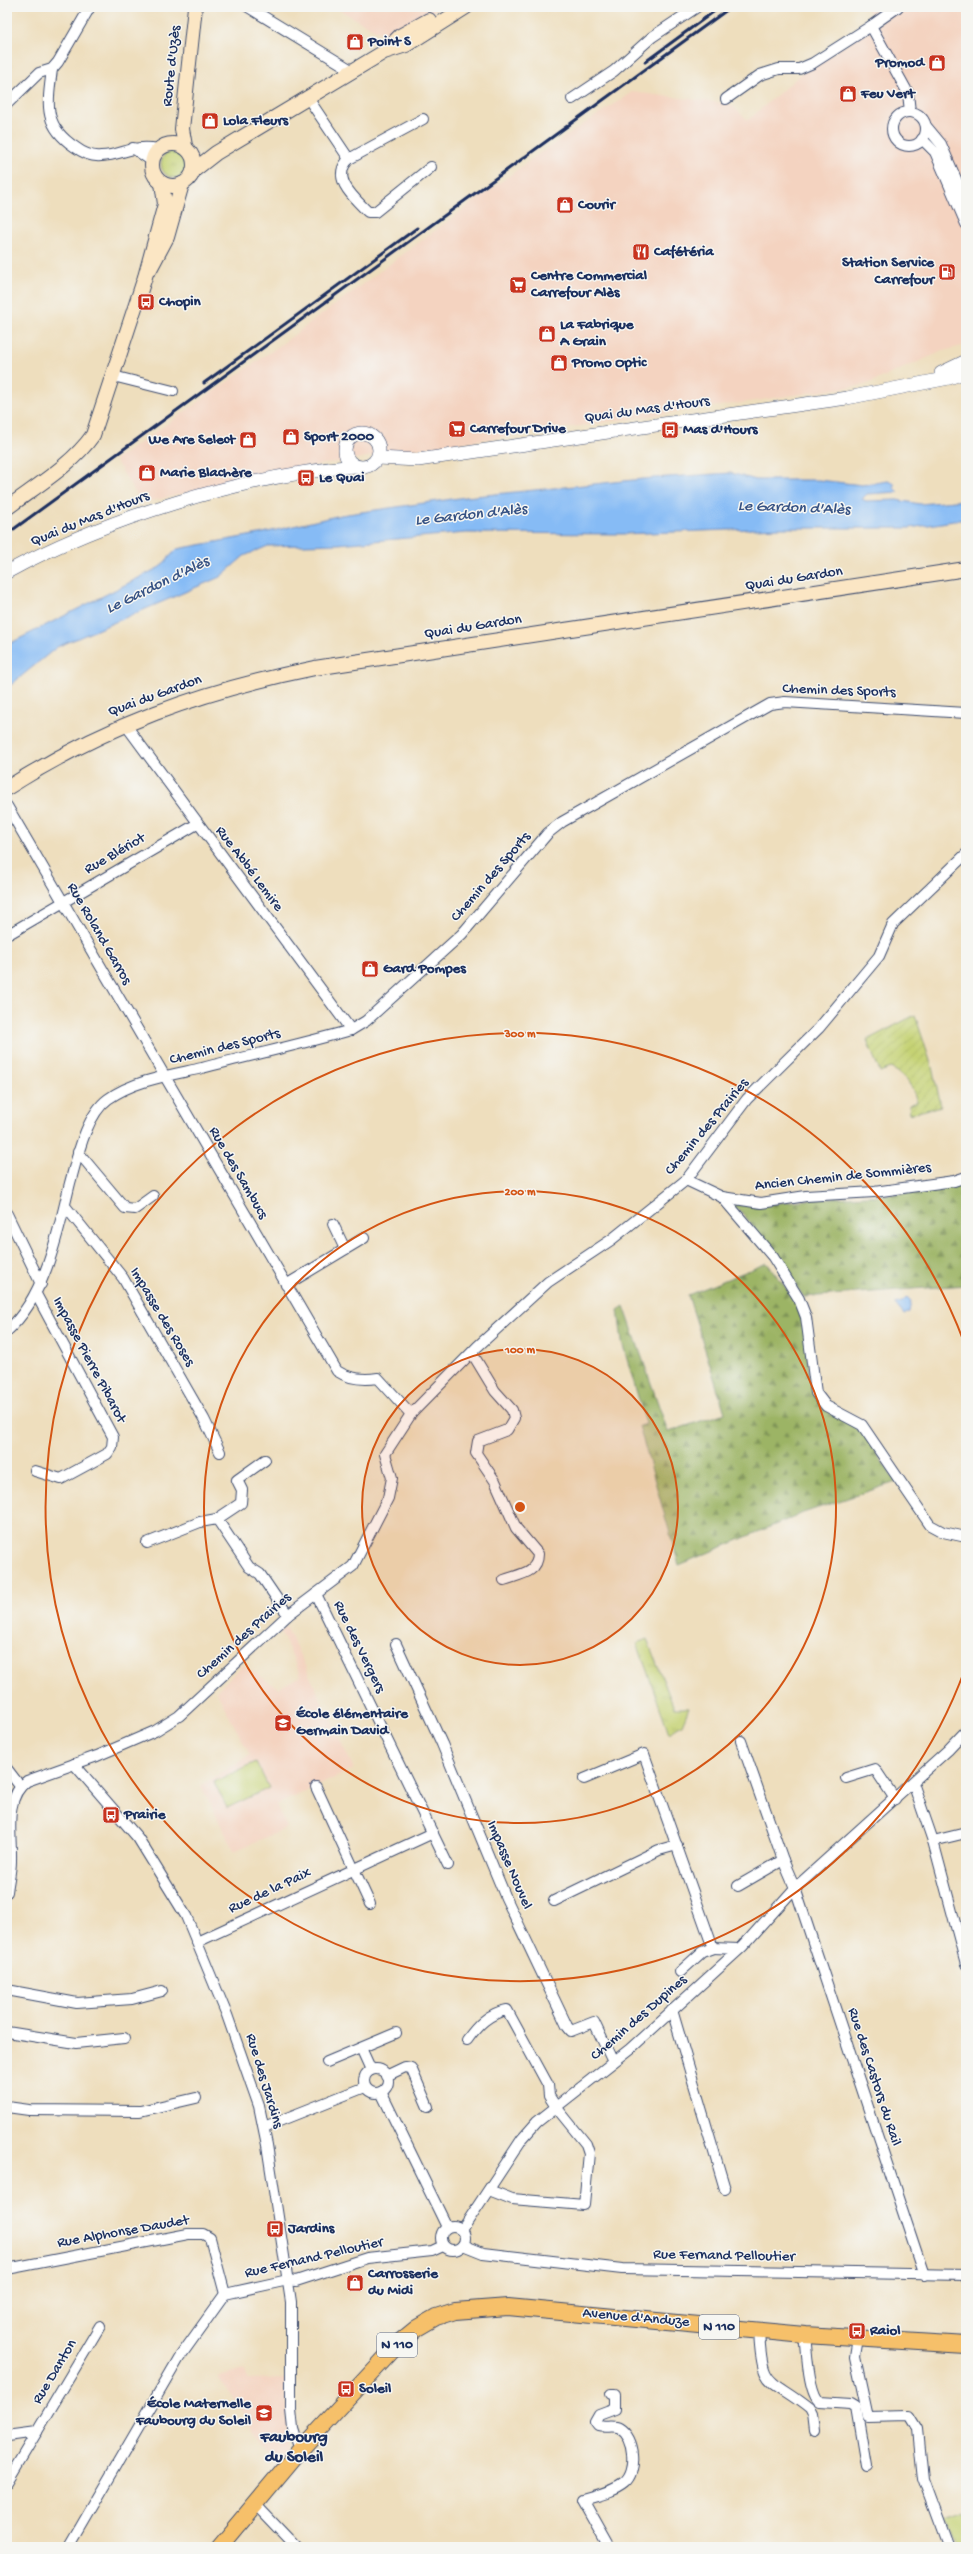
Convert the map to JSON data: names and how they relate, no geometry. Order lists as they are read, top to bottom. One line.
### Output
{"streets":{"main road":["Route d'Uzès","Quai du Gardon","Avenue d'Anduze","N 110"],"street":["Quai du Mas d'Hours","Chemin des Sports","Rue Blériot","Rue Abbé Lemire","Rue Roland Garros","Chemin des Prairies","Rue des Sambucs","Ancien Chemin de Sommières","Impasse des Roses","Impasse Pierre Pibarot","Rue des Vergers","Impasse Nouvel","Rue de la Paix","Chemin des Dupines","Rue des Castors du Rail","Rue des Jardins","Rue Alphonse Daudet","Rue Fernand Pelloutier","Rue Danton"]},"crossings":[["Quai du Gardon","Rue Abbé Lemire"],["Chemin des Sports","Rue Abbé Lemire"],["Chemin des Sports","Rue Roland Garros"],["Chemin des Sports","Rue des Sambucs"],["Chemin des Sports","Impasse des Roses"],["Chemin des Sports","Impasse Pierre Pibarot"],["Rue Blériot","Rue Abbé Lemire"],["Rue Blériot","Rue Roland Garros"],["Rue Roland Garros","Rue des Sambucs"],["Chemin des Prairies","Rue des Sambucs"],["Chemin des Prairies","Rue des Vergers"],["Chemin des Prairies","Rue des Jardins"],["Rue des Vergers","Rue de la Paix"],["Impasse Nouvel","Chemin des Dupines"],["Rue de la Paix","Rue des Jardins"],["Chemin des Dupines","Rue des Castors du Rail"],["Chemin des Dupines","Rue Fernand Pelloutier"],["Rue des Castors du Rail","Rue Fernand Pelloutier"],["Rue des Jardins","Rue Fernand Pelloutier"],["Rue des Jardins","Avenue d'Anduze"],["Rue des Jardins","N 110"],["Rue Alphonse Daudet","Rue Fernand Pelloutier"],["Avenue d'Anduze","N 110"]],"districts":["Faubourg du Soleil"],"water":["Le Gardon d'Alès"],"places":{"shop":["Point S","Promod","Feu Vert","Lola Fleurs","Courir","La Fabrique A Grain","Promo Optic","Sport 2000","We Are Select","Marie Blachère","Gard Pompes","Carrosserie du Midi"],"restaurant":["Cafétéria"],"fuel station":["Station Service Carrefour"],"supermarket":["Centre Commercial Carrefour Alès","Carrefour Drive"],"bus stop":["Chopin","Mas d'Hours","Le Quai","Prairie","Jardins","Raiol","Soleil"],"school or university":["École élémentaire Germain David","École Maternelle Faubourg du Soleil"]},"rings":["300 m","200 m","100 m"]}
